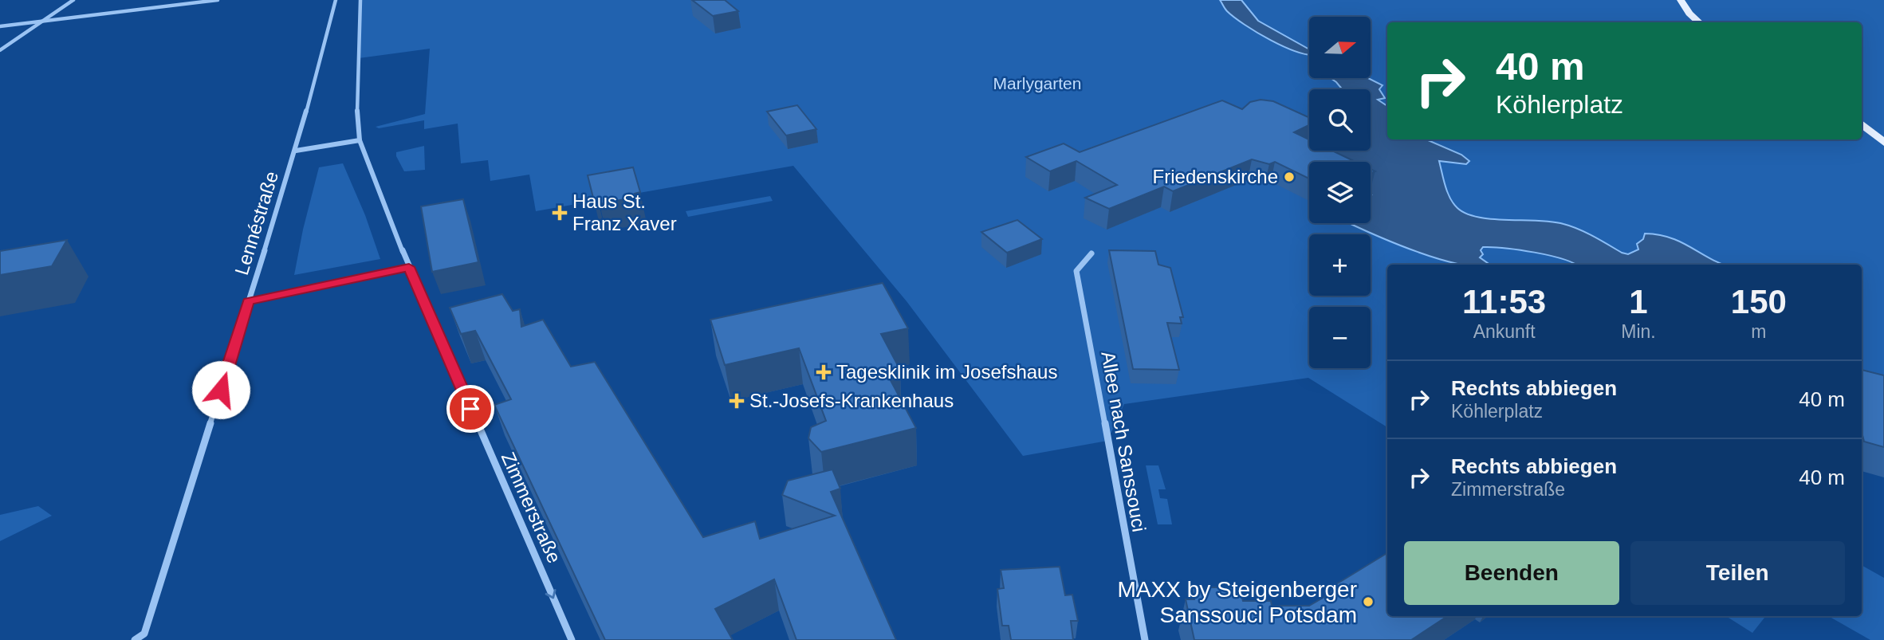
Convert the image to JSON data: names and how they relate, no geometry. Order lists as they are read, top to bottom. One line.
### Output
{"streets":{"street":["Lennéstraße","Allee nach Sanssouci","Zimmerstraße"]},"one_way":["Zimmerstraße"],"parks":["Marlygarten"],"places":{"other":["Friedenskirche","MAXX by Steigenberger Sanssouci Potsdam"],"health":["Haus St. Franz Xaver","Tagesklinik im Josefshaus","St.-Josefs-Krankenhaus"]},"north":"right","page":{"map_buttons":["+","−"],"turn":["40 m","Köhlerplatz"],"eta":["11:53","Ankunft","1","Min.","150","m"],"list":[{"name":"Rechts abbiegen","note":"Köhlerplatz","value":"40 m"},{"name":"Rechts abbiegen","note":"Zimmerstraße","value":"40 m"}],"buttons":["Beenden","Teilen"]}}
